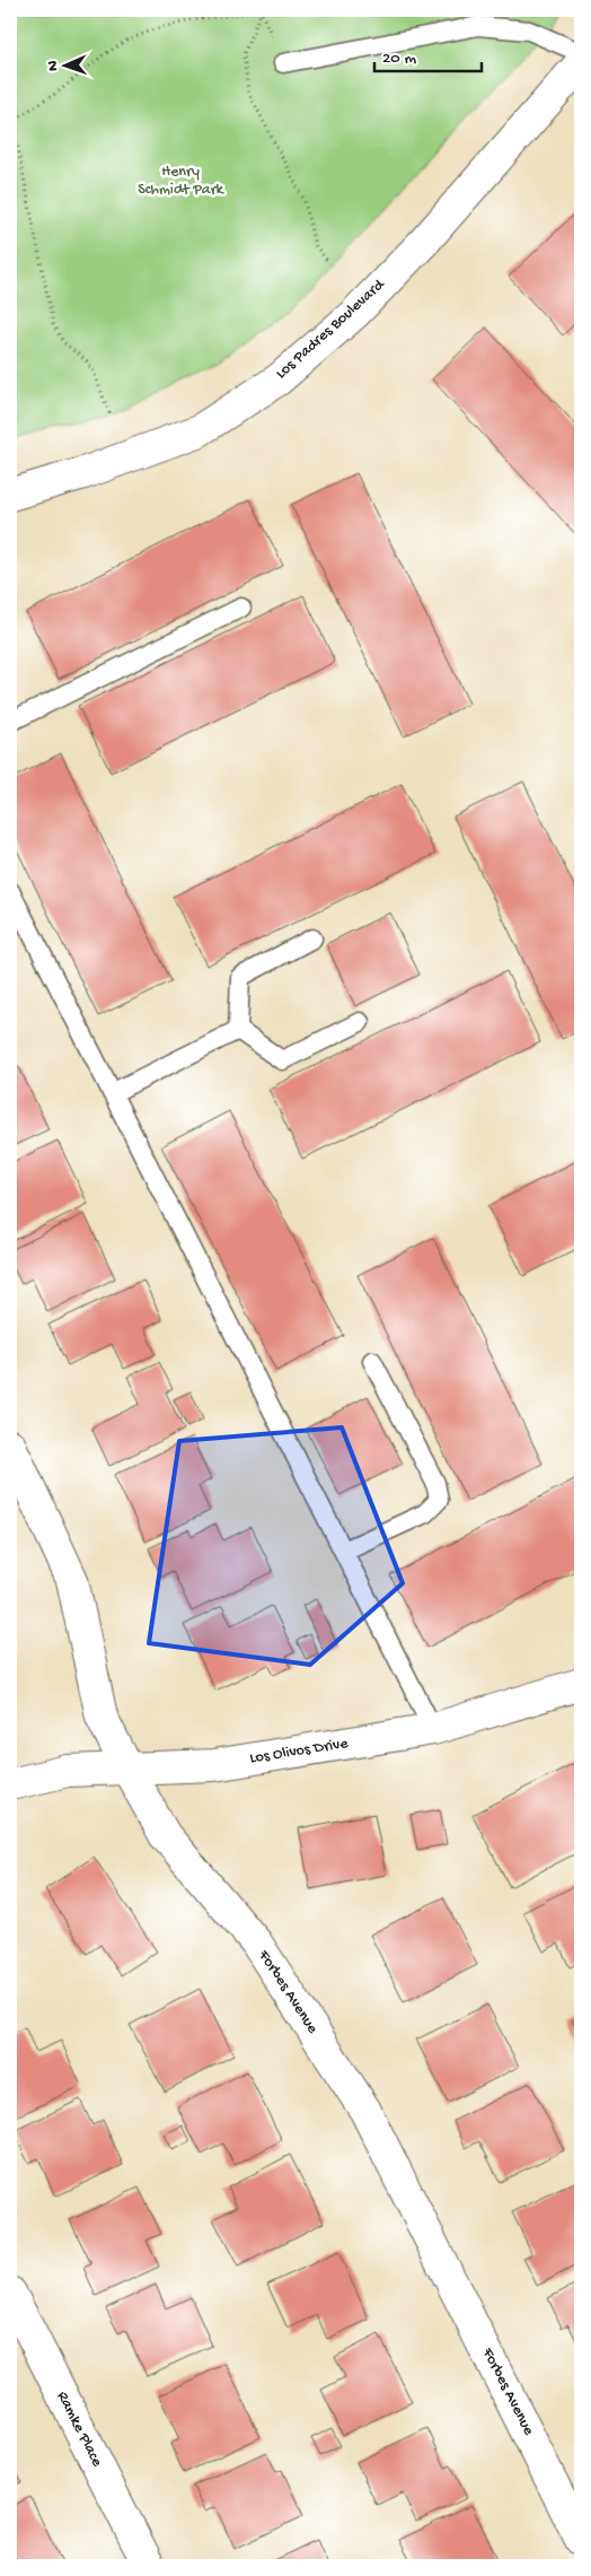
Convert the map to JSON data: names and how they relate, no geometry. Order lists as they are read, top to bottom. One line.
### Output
{"streets":{"street":["Los Padres Boulevard","Los Olivos Drive","Forbes Avenue","Ramke Place"]},"crossings":[["Los Olivos Drive","Forbes Avenue"]],"parks":["Henry Schmidt Park"],"scale_bar":"20 m","north":"left"}
